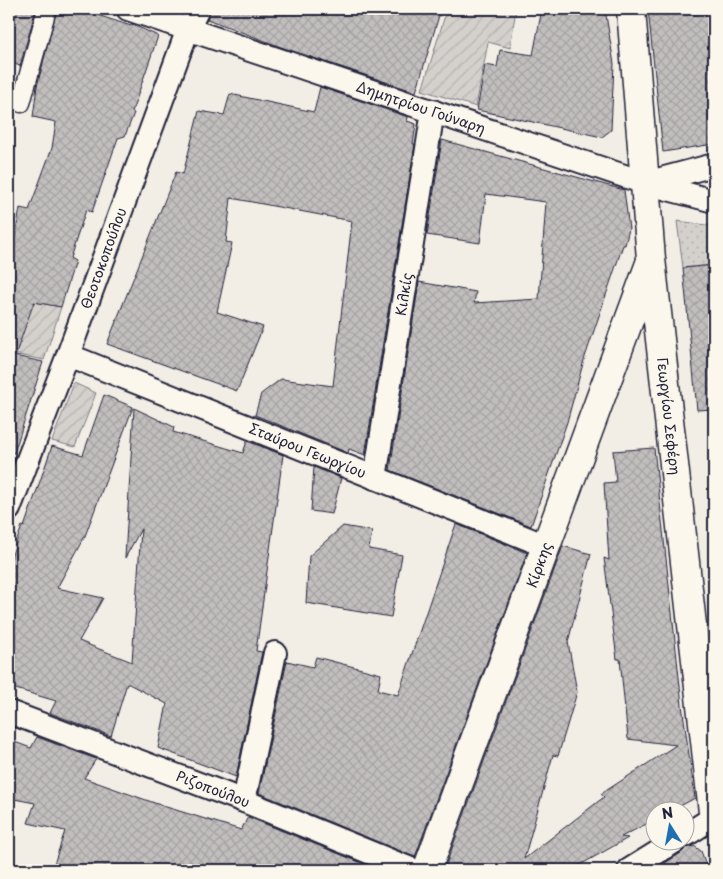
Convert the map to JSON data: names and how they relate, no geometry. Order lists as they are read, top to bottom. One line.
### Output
{"streets":{"street":["Δημητρίου Γούναρη","Θεοτοκοπούλου","Κιλκίς","Γεωργίου Σεφέρη","Σταύρου Γεωργίου","Κίρκης","Ριζοπούλου"]},"crossings":[["Δημητρίου Γούναρη","Θεοτοκοπούλου"],["Δημητρίου Γούναρη","Κιλκίς"],["Δημητρίου Γούναρη","Γεωργίου Σεφέρη"],["Θεοτοκοπούλου","Σταύρου Γεωργίου"],["Κιλκίς","Σταύρου Γεωργίου"],["Γεωργίου Σεφέρη","Κίρκης"],["Σταύρου Γεωργίου","Κίρκης"]],"north":"top"}
